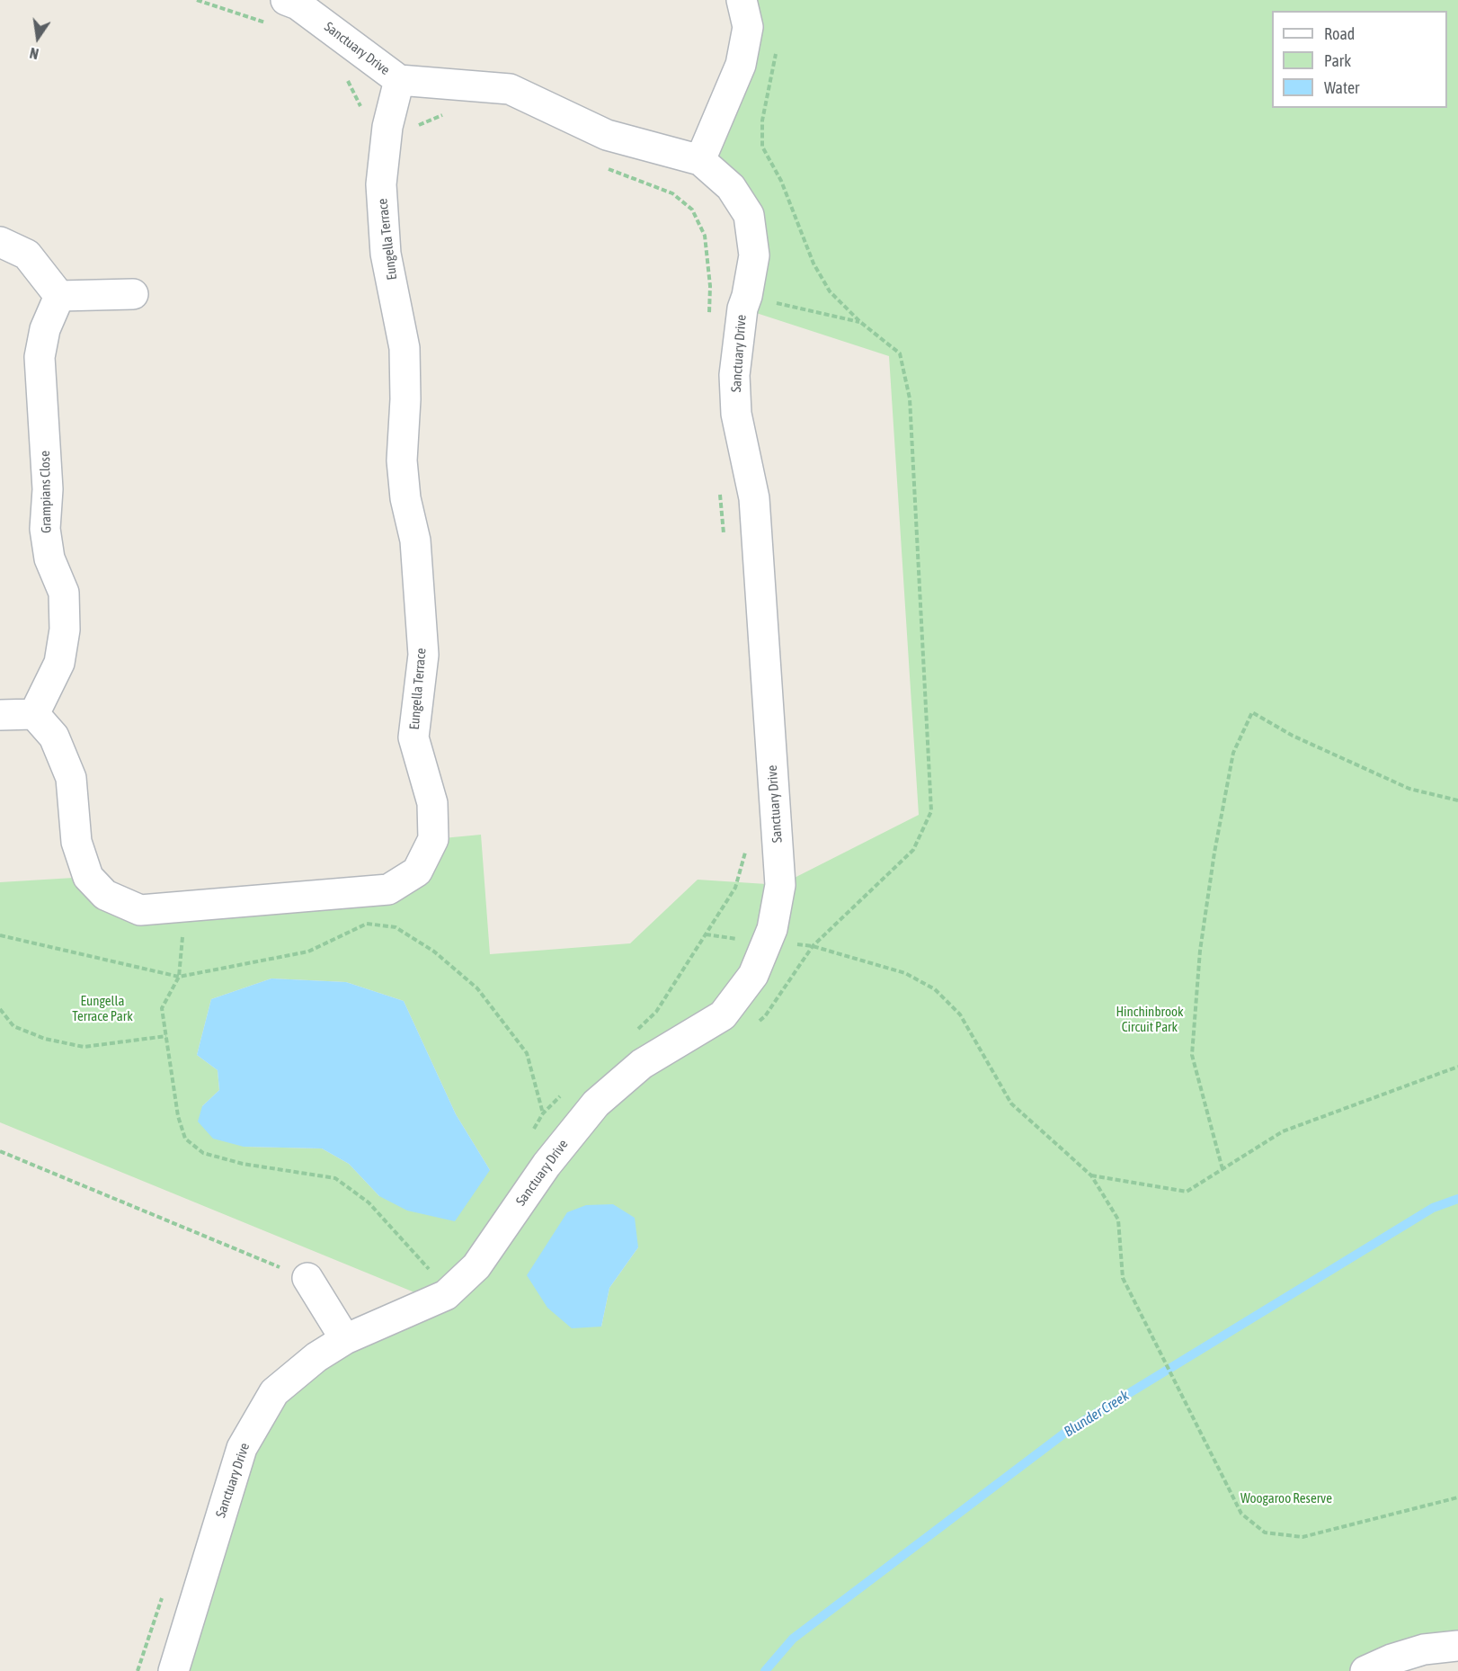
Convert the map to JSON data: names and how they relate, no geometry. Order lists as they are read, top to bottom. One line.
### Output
{"streets":{"street":["Sanctuary Drive","Eungella Terrace","Grampians Close"]},"crossings":[["Sanctuary Drive","Eungella Terrace"],["Eungella Terrace","Grampians Close"]],"water":["Blunder Creek"],"parks":["Eungella Terrace Park","Hinchinbrook Circuit Park","Woogaroo Reserve"],"legend":["Road","Park","Water"],"north":"bottom"}
